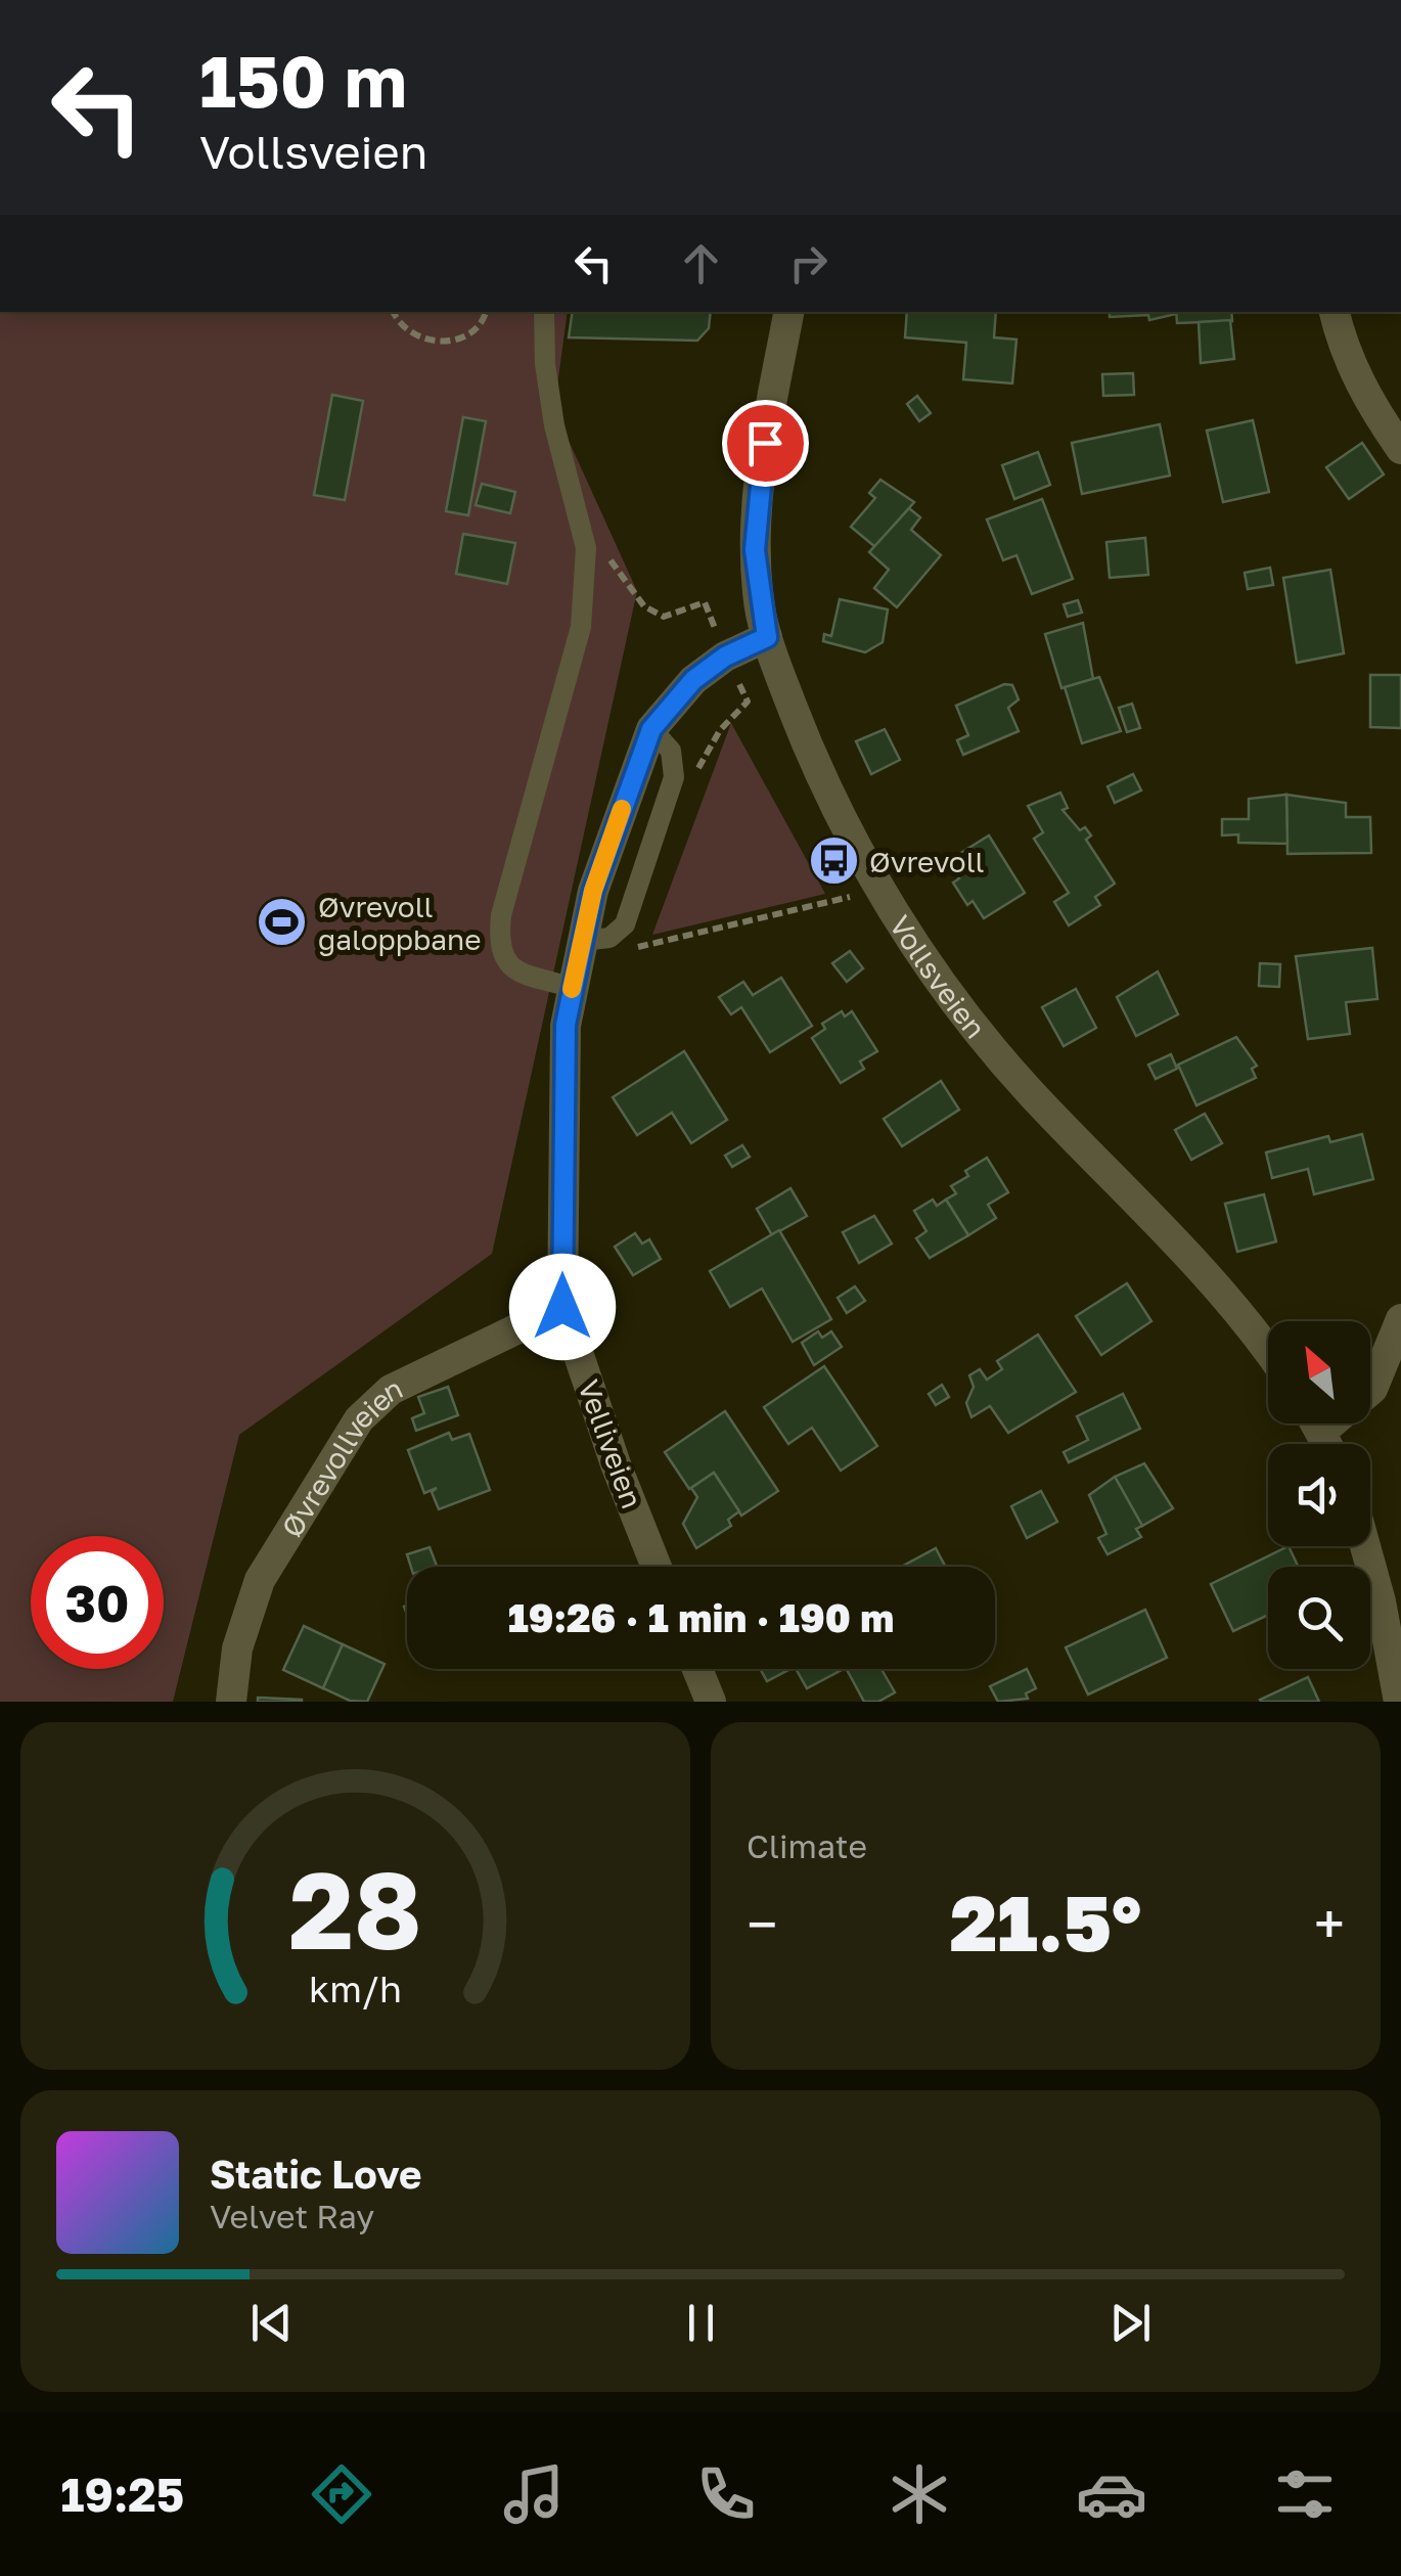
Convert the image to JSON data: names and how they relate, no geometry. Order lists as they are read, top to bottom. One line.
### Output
{"streets":{"street":["Vollsveien","Velliveien","Øvrevollveien"]},"crossings":[["Vollsveien","Velliveien"],["Velliveien","Øvrevollveien"]],"places":{"bus stop":["Øvrevoll"],"sports":["Øvrevoll galoppbane"]},"north":"top left","page":{"turn":["150 m","Vollsveien"],"limit":"30","trip":"19:26 · 1 min · 190 m","tile":"Climate","heat":["−","21.5°","+"],"song":["Static Love","Velvet Ray"],"tabs":"19:25","gauge":["28","km/h"]}}
